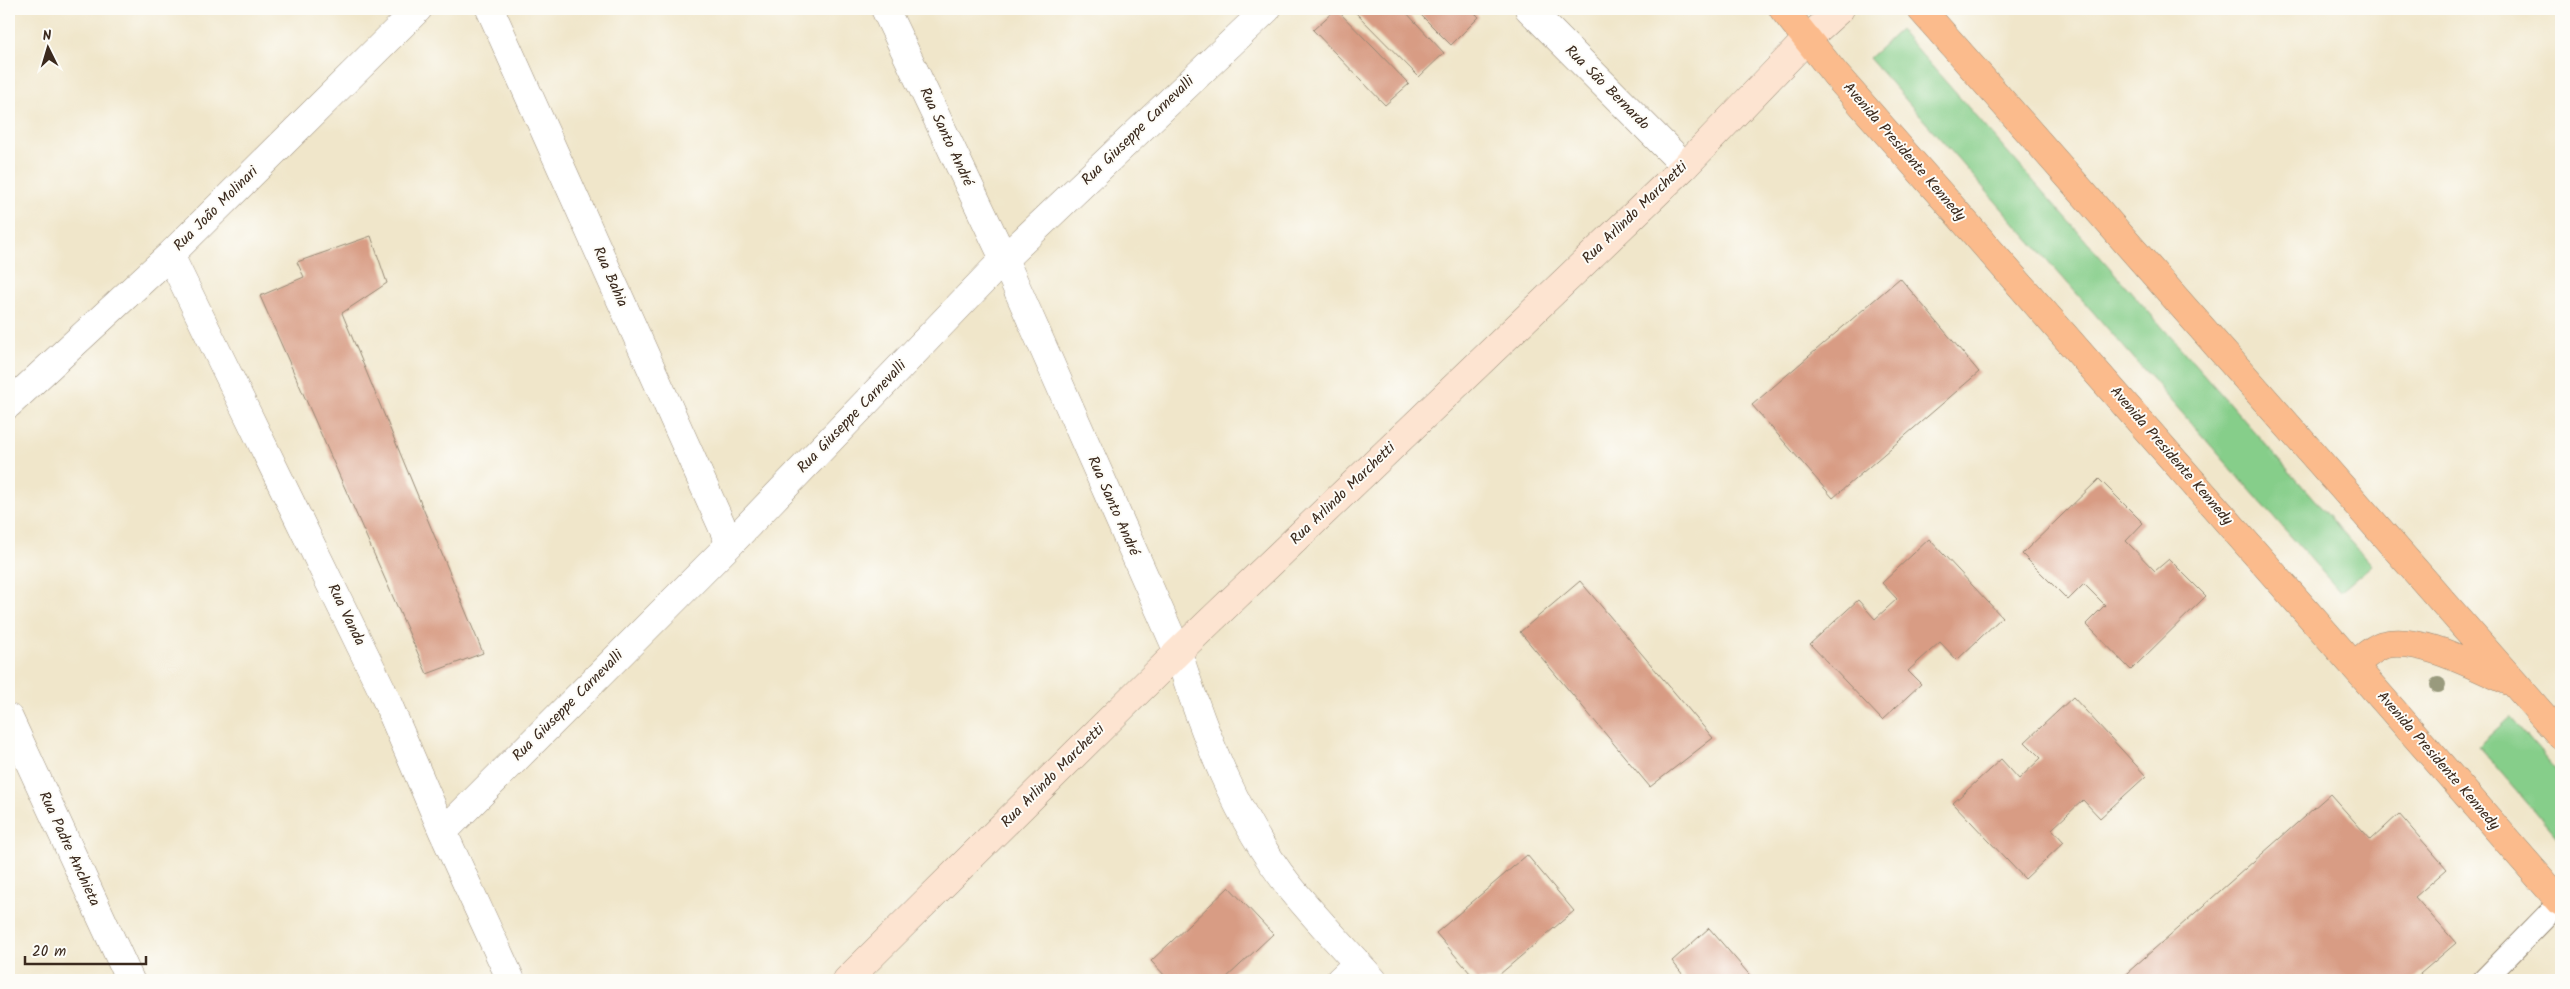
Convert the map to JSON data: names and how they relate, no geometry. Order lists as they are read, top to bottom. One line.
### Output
{"streets":{"main road":["Avenida Presidente Kennedy"],"street":["Rua São Bernardo","Rua Giuseppe Carnevalli","Rua Santo André","Rua João Molinari","Rua Arlindo Marchetti","Rua Bahia","Rua Vanda","Rua Padre Anchieta"]},"crossings":[["Rua São Bernardo","Rua Arlindo Marchetti"],["Rua Giuseppe Carnevalli","Rua Santo André"],["Rua Giuseppe Carnevalli","Rua Bahia"],["Rua Giuseppe Carnevalli","Rua Vanda"],["Rua Santo André","Rua Arlindo Marchetti"],["Avenida Presidente Kennedy","Rua Arlindo Marchetti"],["Rua João Molinari","Rua Vanda"]],"scale_bar":"20 m","north":"top"}
